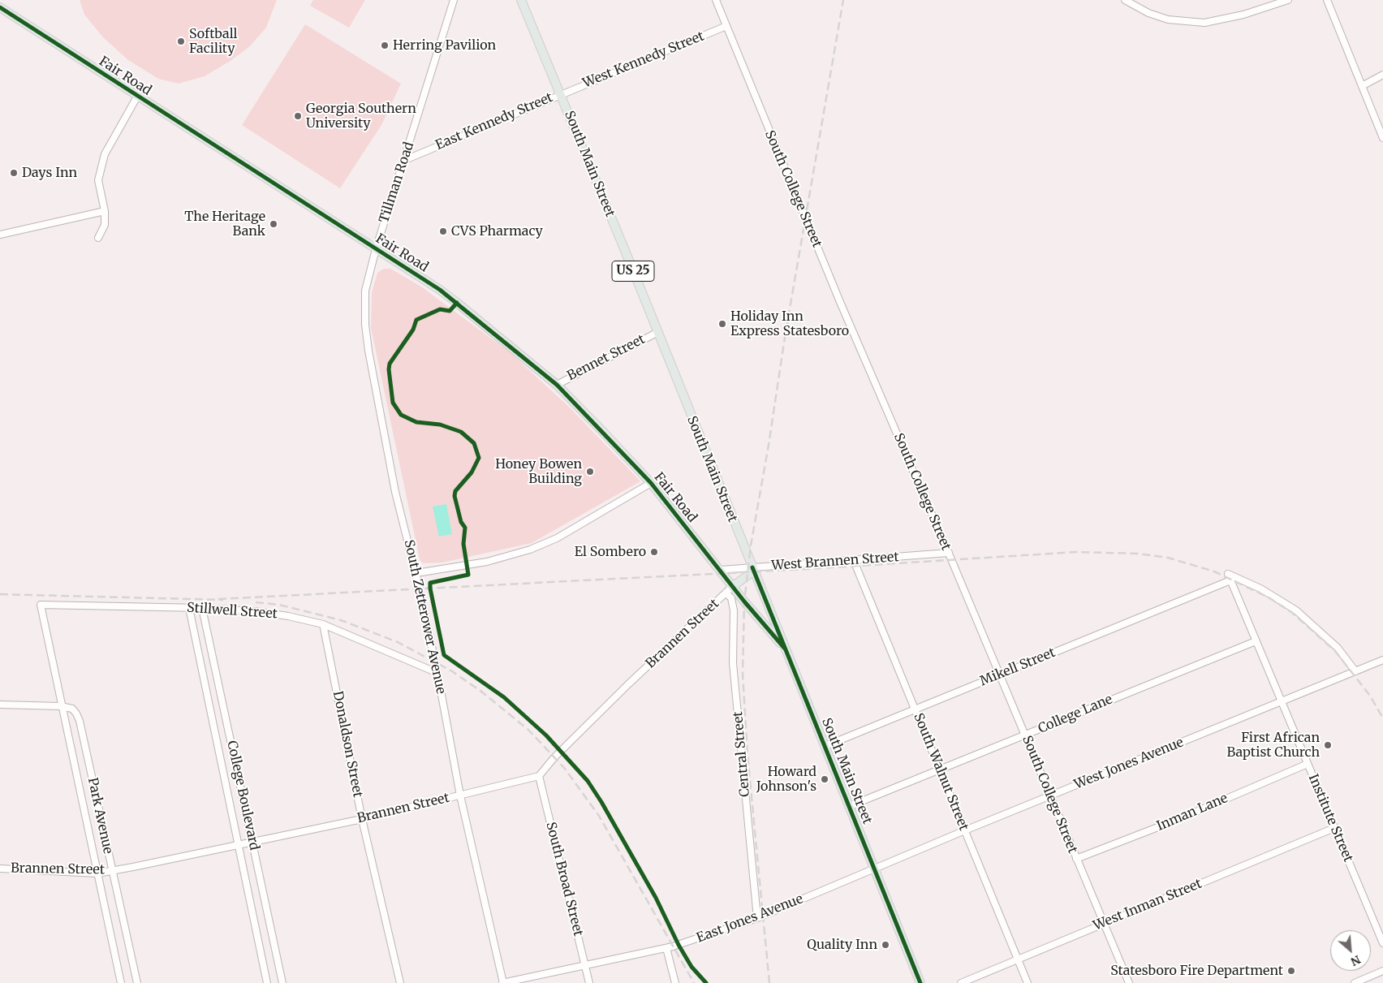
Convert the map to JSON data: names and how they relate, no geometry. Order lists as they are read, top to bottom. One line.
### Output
{"streets":{"main road":["Fair Road","South Main Street","US 25"],"street":["West Kennedy Street","East Kennedy Street","Tillman Road","South College Street","Bennet Street","West Brannen Street","Stillwell Street","South Zetterower Avenue","Brannen Street","Mikell Street","College Lane","Donaldson Street","Central Street","West Jones Avenue","South Walnut Street","College Boulevard","Inman Lane","Park Avenue","Institute Street","South Broad Street","West Inman Street","East Jones Avenue"]},"crossings":[["West Kennedy Street","East Kennedy Street"],["West Kennedy Street","South Main Street"],["West Kennedy Street","South College Street"],["Fair Road","South Main Street"],["Fair Road","Tillman Road"],["Fair Road","Bennet Street"],["Fair Road","West Brannen Street"],["Fair Road","South Zetterower Avenue"],["Fair Road","Brannen Street"],["East Kennedy Street","South Main Street"],["East Kennedy Street","Tillman Road"],["South Main Street","Bennet Street"],["South Main Street","West Brannen Street"],["South Main Street","Mikell Street"],["South Main Street","College Lane"],["South Main Street","West Jones Avenue"],["South Main Street","East Jones Avenue"],["Tillman Road","South Zetterower Avenue"],["South College Street","West Brannen Street"],["South College Street","Mikell Street"],["South College Street","College Lane"],["South College Street","West Jones Avenue"],["South College Street","Inman Lane"],["South College Street","West Inman Street"],["West Brannen Street","South Walnut Street"],["Stillwell Street","South Zetterower Avenue"],["Stillwell Street","Donaldson Street"],["Stillwell Street","College Boulevard"],["Stillwell Street","Park Avenue"],["South Zetterower Avenue","Brannen Street"],["South Zetterower Avenue","East Jones Avenue"],["Brannen Street","Donaldson Street"],["Brannen Street","Central Street"],["Brannen Street","College Boulevard"],["Brannen Street","Park Avenue"],["Brannen Street","South Broad Street"],["Mikell Street","South Walnut Street"],["Mikell Street","Institute Street"],["College Lane","South Walnut Street"],["College Lane","Institute Street"],["Central Street","East Jones Avenue"],["West Jones Avenue","South Walnut Street"],["West Jones Avenue","Institute Street"],["West Jones Avenue","East Jones Avenue"],["South Walnut Street","West Inman Street"],["Inman Lane","Institute Street"],["Institute Street","West Inman Street"],["South Broad Street","East Jones Avenue"]],"places":["Softball Facility","Herring Pavilion","Georgia Southern University","Days Inn","The Heritage Bank","CVS Pharmacy","Holiday Inn Express Statesboro","Honey Bowen Building","El Sombero","First African Baptist Church","Howard Johnson's","Quality Inn","Statesboro Fire Department"],"north":"bottom right"}
